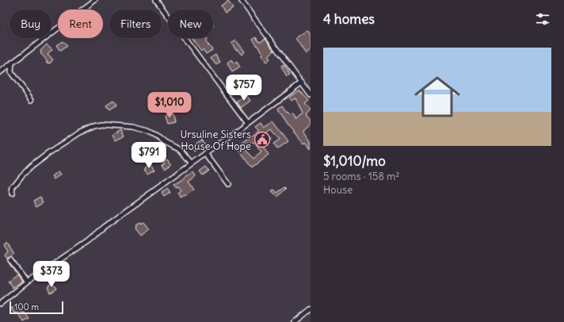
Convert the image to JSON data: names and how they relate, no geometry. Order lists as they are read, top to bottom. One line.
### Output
{"places":{"public building":["Ursuline Sisters House Of Hope"]},"scale_bar":"100 m","page":{"heading":"4 homes","chip":["Buy","Rent","Filters","New"],"list":[{"name":"$1,010/mo","note":"5 rooms · 158 m² · House"}],"price":["$757","$1,010","$791","$373"],"scale":"100 m"}}
